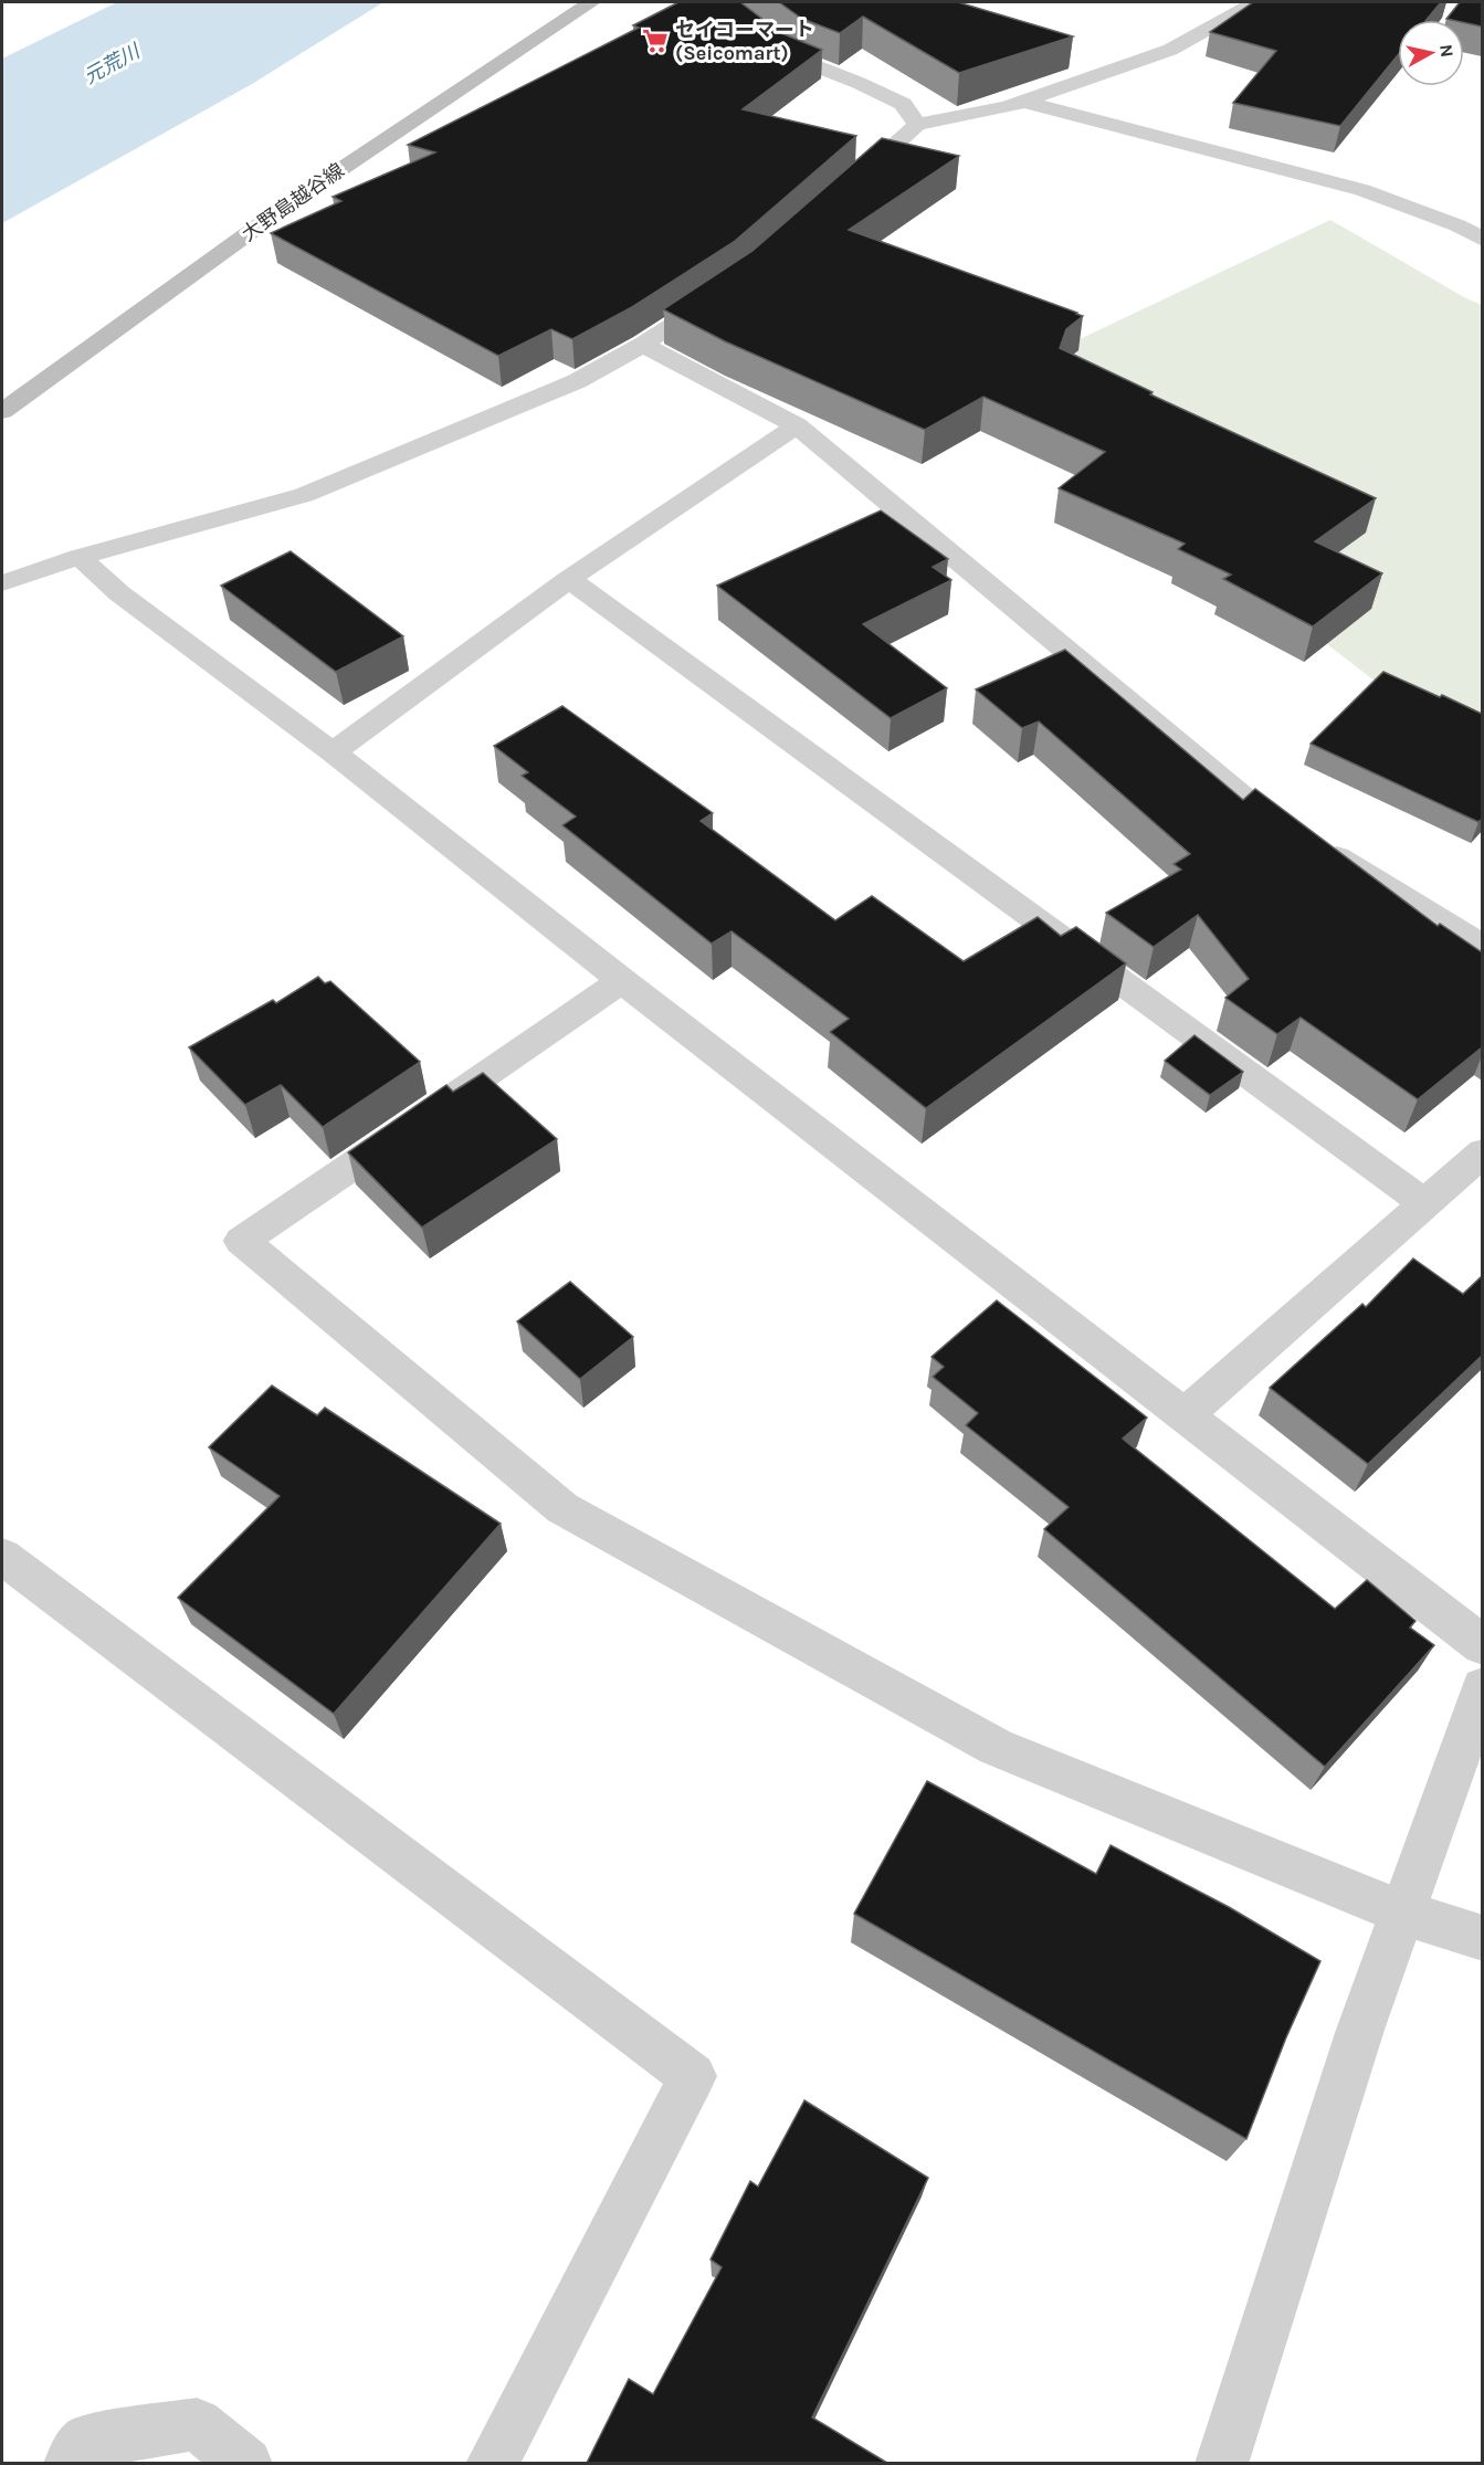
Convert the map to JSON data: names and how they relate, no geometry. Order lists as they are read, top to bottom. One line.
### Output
{"streets":{"main road":["大野島越谷線"]},"water":["元荒川"],"places":{"supermarket":["セイコーマート (Seicomart)"]},"north":"right"}
